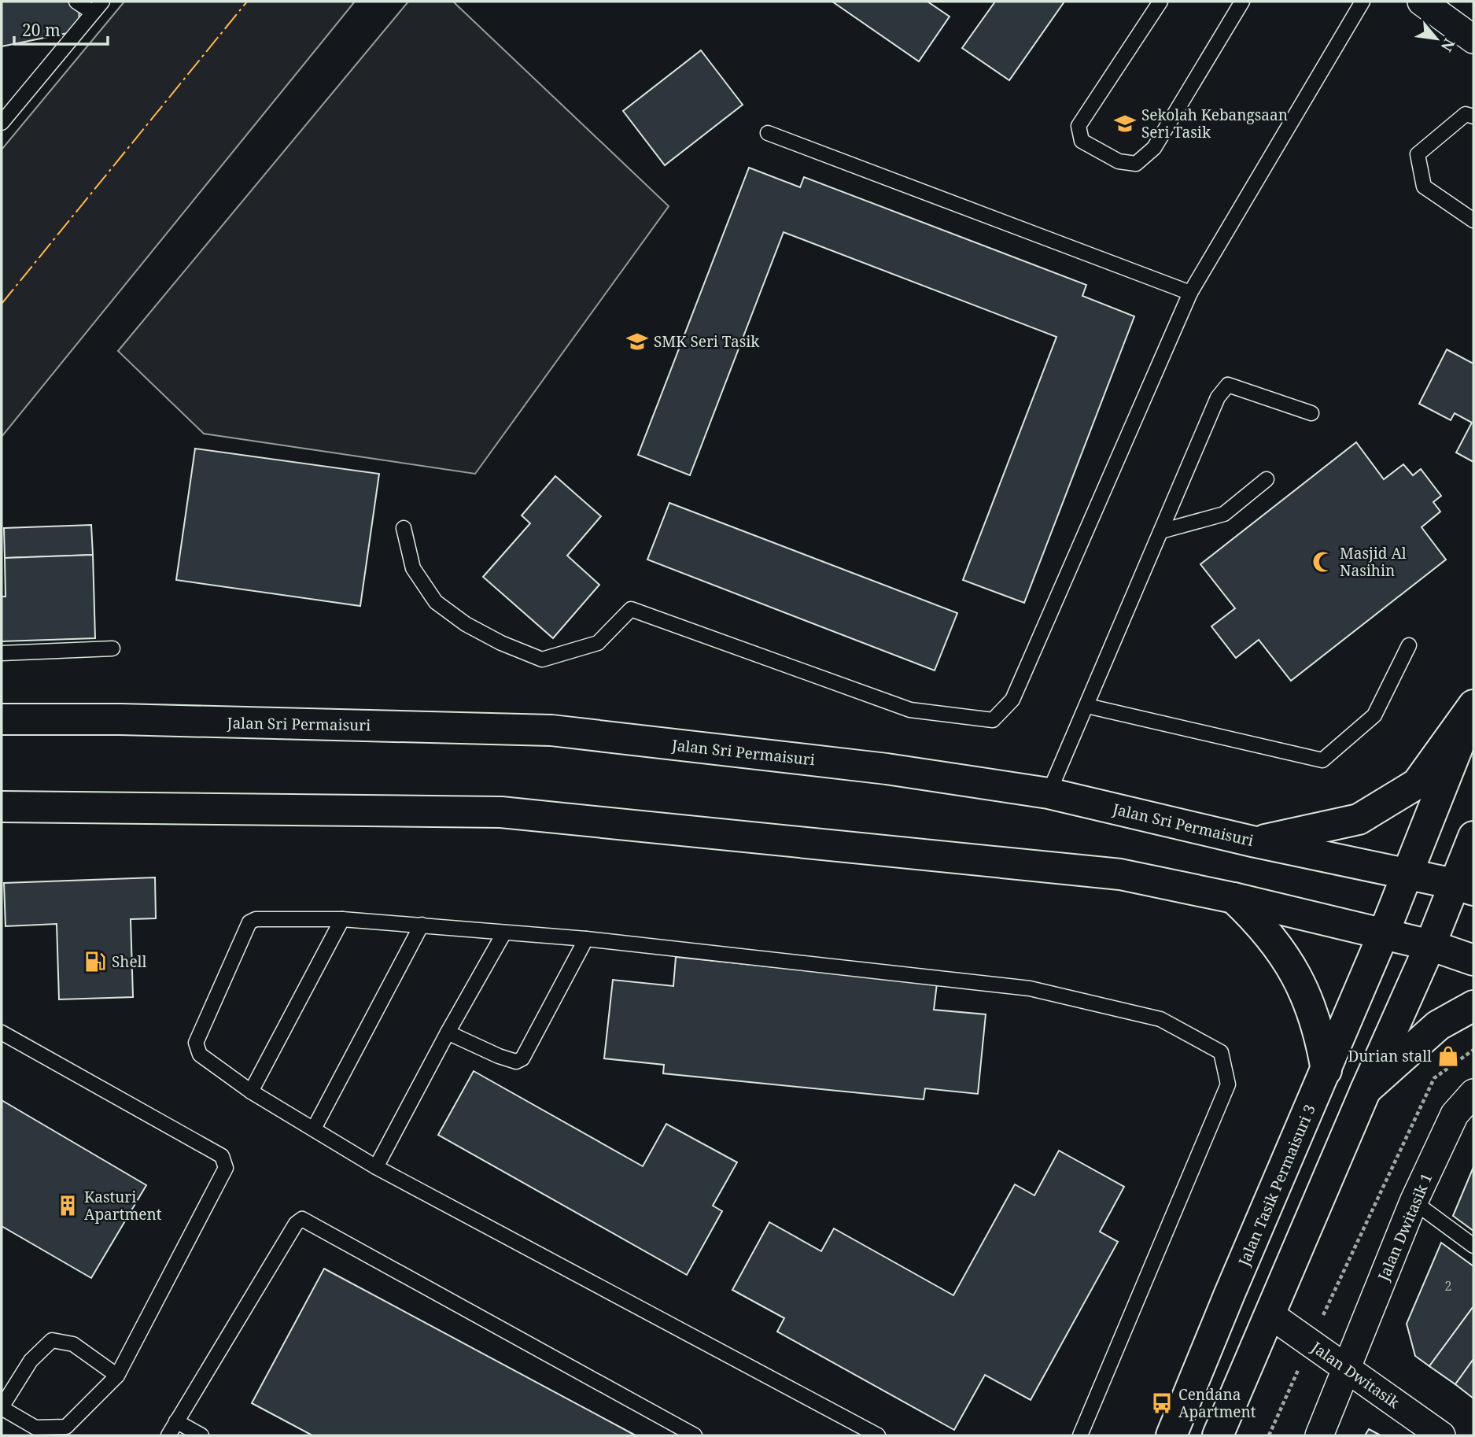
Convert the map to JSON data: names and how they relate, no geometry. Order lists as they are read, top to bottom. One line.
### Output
{"streets":{"main road":["Jalan Sri Permaisuri","Jalan Tasik Permaisuri 3"],"street":["Jalan Dwitasik 1","Jalan Dwitasik"]},"crossings":[["Jalan Sri Permaisuri","Jalan Tasik Permaisuri 3"],["Jalan Dwitasik 1","Jalan Dwitasik"]],"places":{"school or university":["Sekolah Kebangsaan Seri Tasik","SMK Seri Tasik"],"mosque":["Masjid Al Nasihin"],"fuel station":["Shell"],"shop":["Durian stall"],"building":["Kasturi Apartment"],"bus stop":["Cendana Apartment"]},"house_numbers":["2"],"scale_bar":"20 m","north":"bottom right"}
